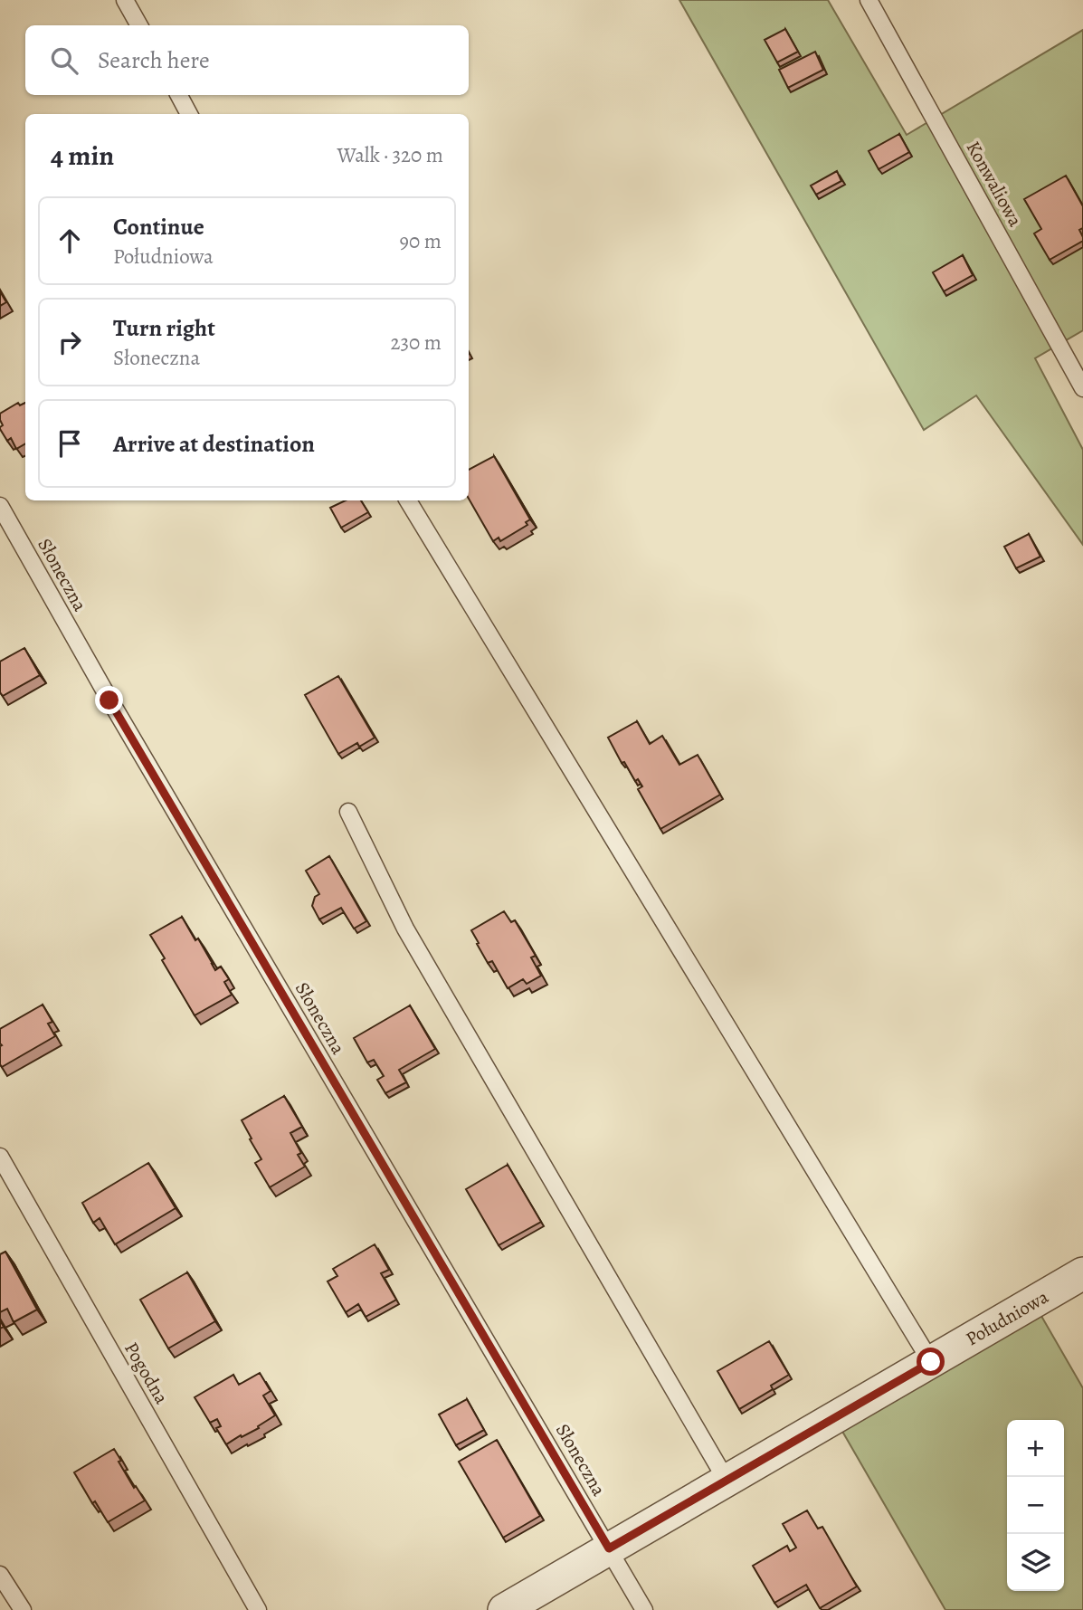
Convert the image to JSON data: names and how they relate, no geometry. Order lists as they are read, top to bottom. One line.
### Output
{"streets":{"street":["Południowa"],"lane":["Konwaliowa","Słoneczna","Pogodna"]},"crossings":[["Słoneczna","Południowa"]],"page":{"search":"Search here","heading":["4 min","Walk · 320 m"],"list":[["Continue","Południowa","90 m"],["Turn right","Słoneczna","230 m"],"Arrive at destination"],"map_buttons":["+","−"]}}
